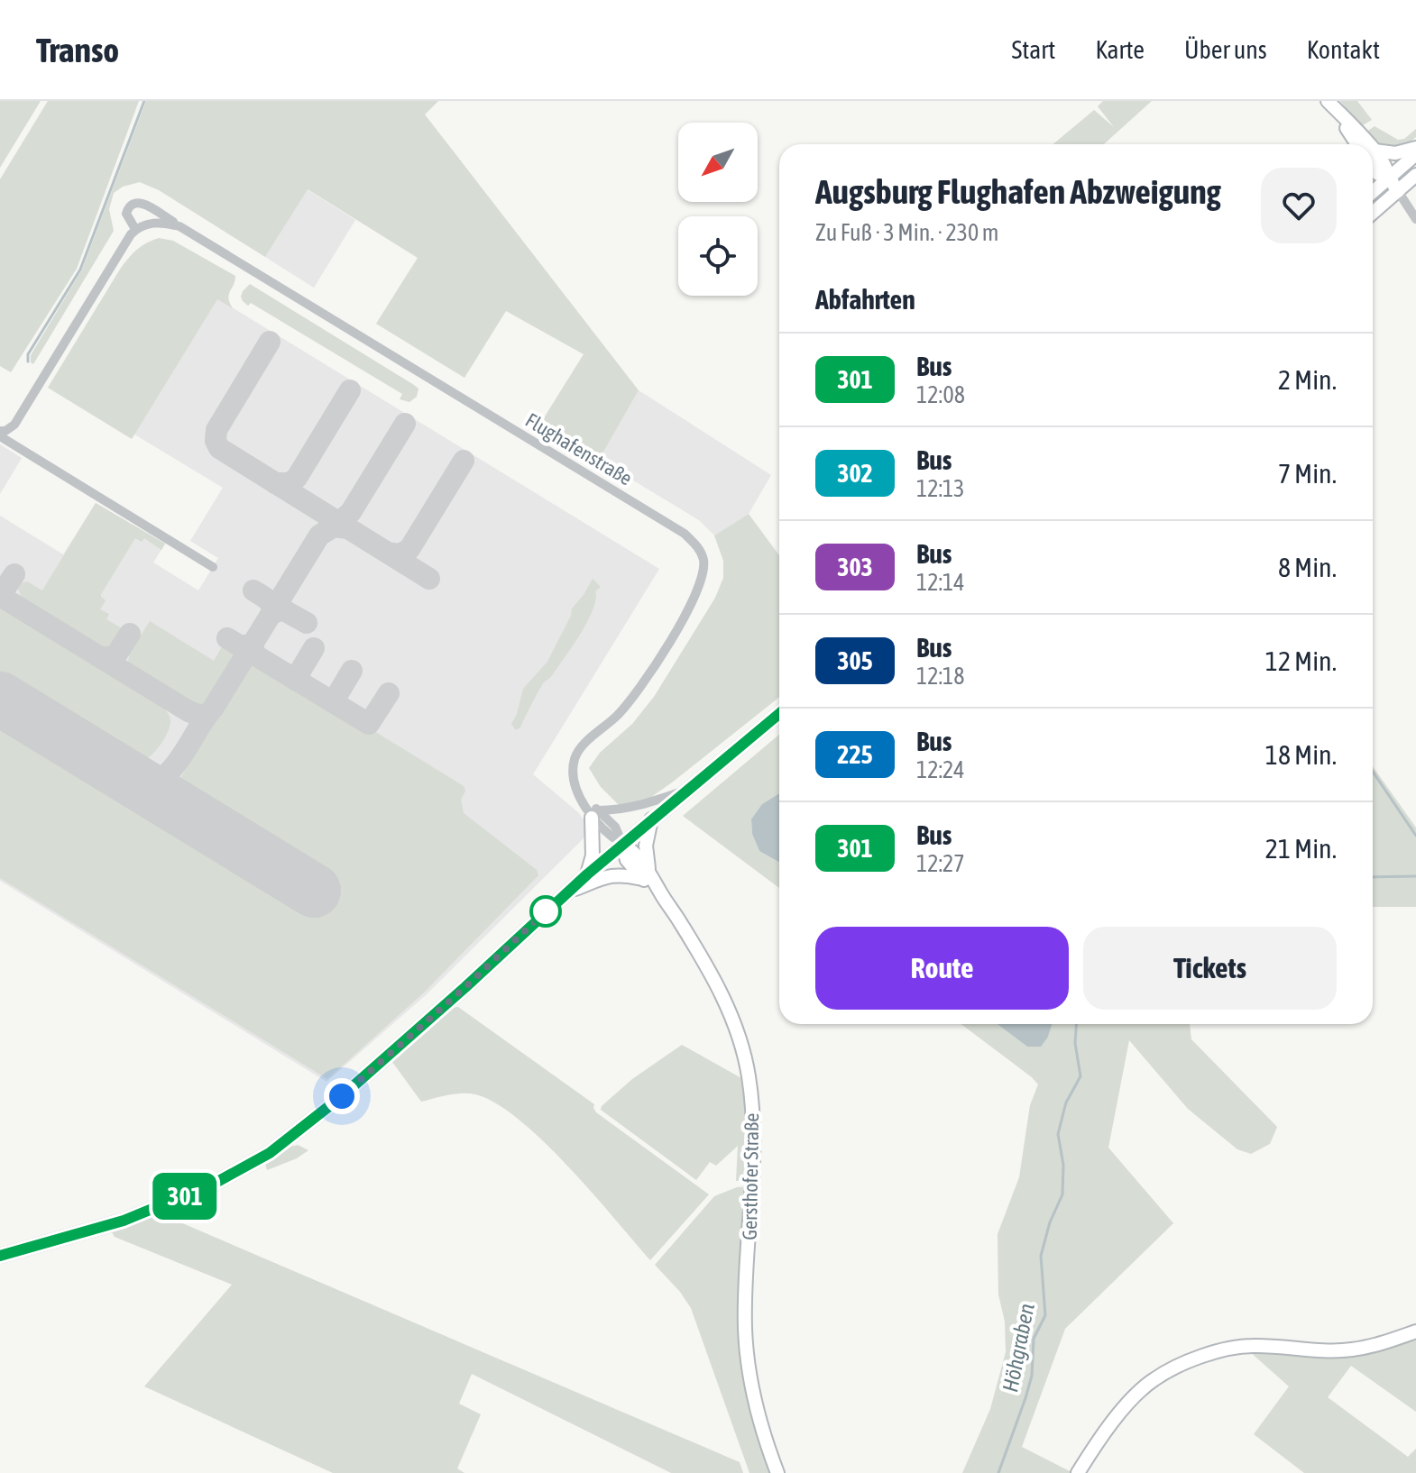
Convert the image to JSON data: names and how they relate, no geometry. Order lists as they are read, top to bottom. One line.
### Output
{"streets":{"main road":["Gersthofer Straße"],"street":["Flughafenstraße"]},"crossings":[["Flughafenstraße","Gersthofer Straße"]],"water":["Höhgraben"],"lines":["bus line 301"],"north":"bottom left","page":{"header":"Transo","nav":["Start","Karte","Über uns","Kontakt"],"on_map":"301","heading":[["Augsburg Flughafen Abzweigung","Zu Fuß · 3 Min. · 230 m"],"Abfahrten"],"list":[{"mark":"301","name":"Bus","note":"12:08","value":"2 Min."},{"mark":"302","name":"Bus","note":"12:13","value":"7 Min."},{"mark":"303","name":"Bus","note":"12:14","value":"8 Min."},{"mark":"305","name":"Bus","note":"12:18","value":"12 Min."},{"mark":"225","name":"Bus","note":"12:24","value":"18 Min."},{"mark":"301","name":"Bus","note":"12:27","value":"21 Min."}],"buttons":["Route","Tickets"]}}
